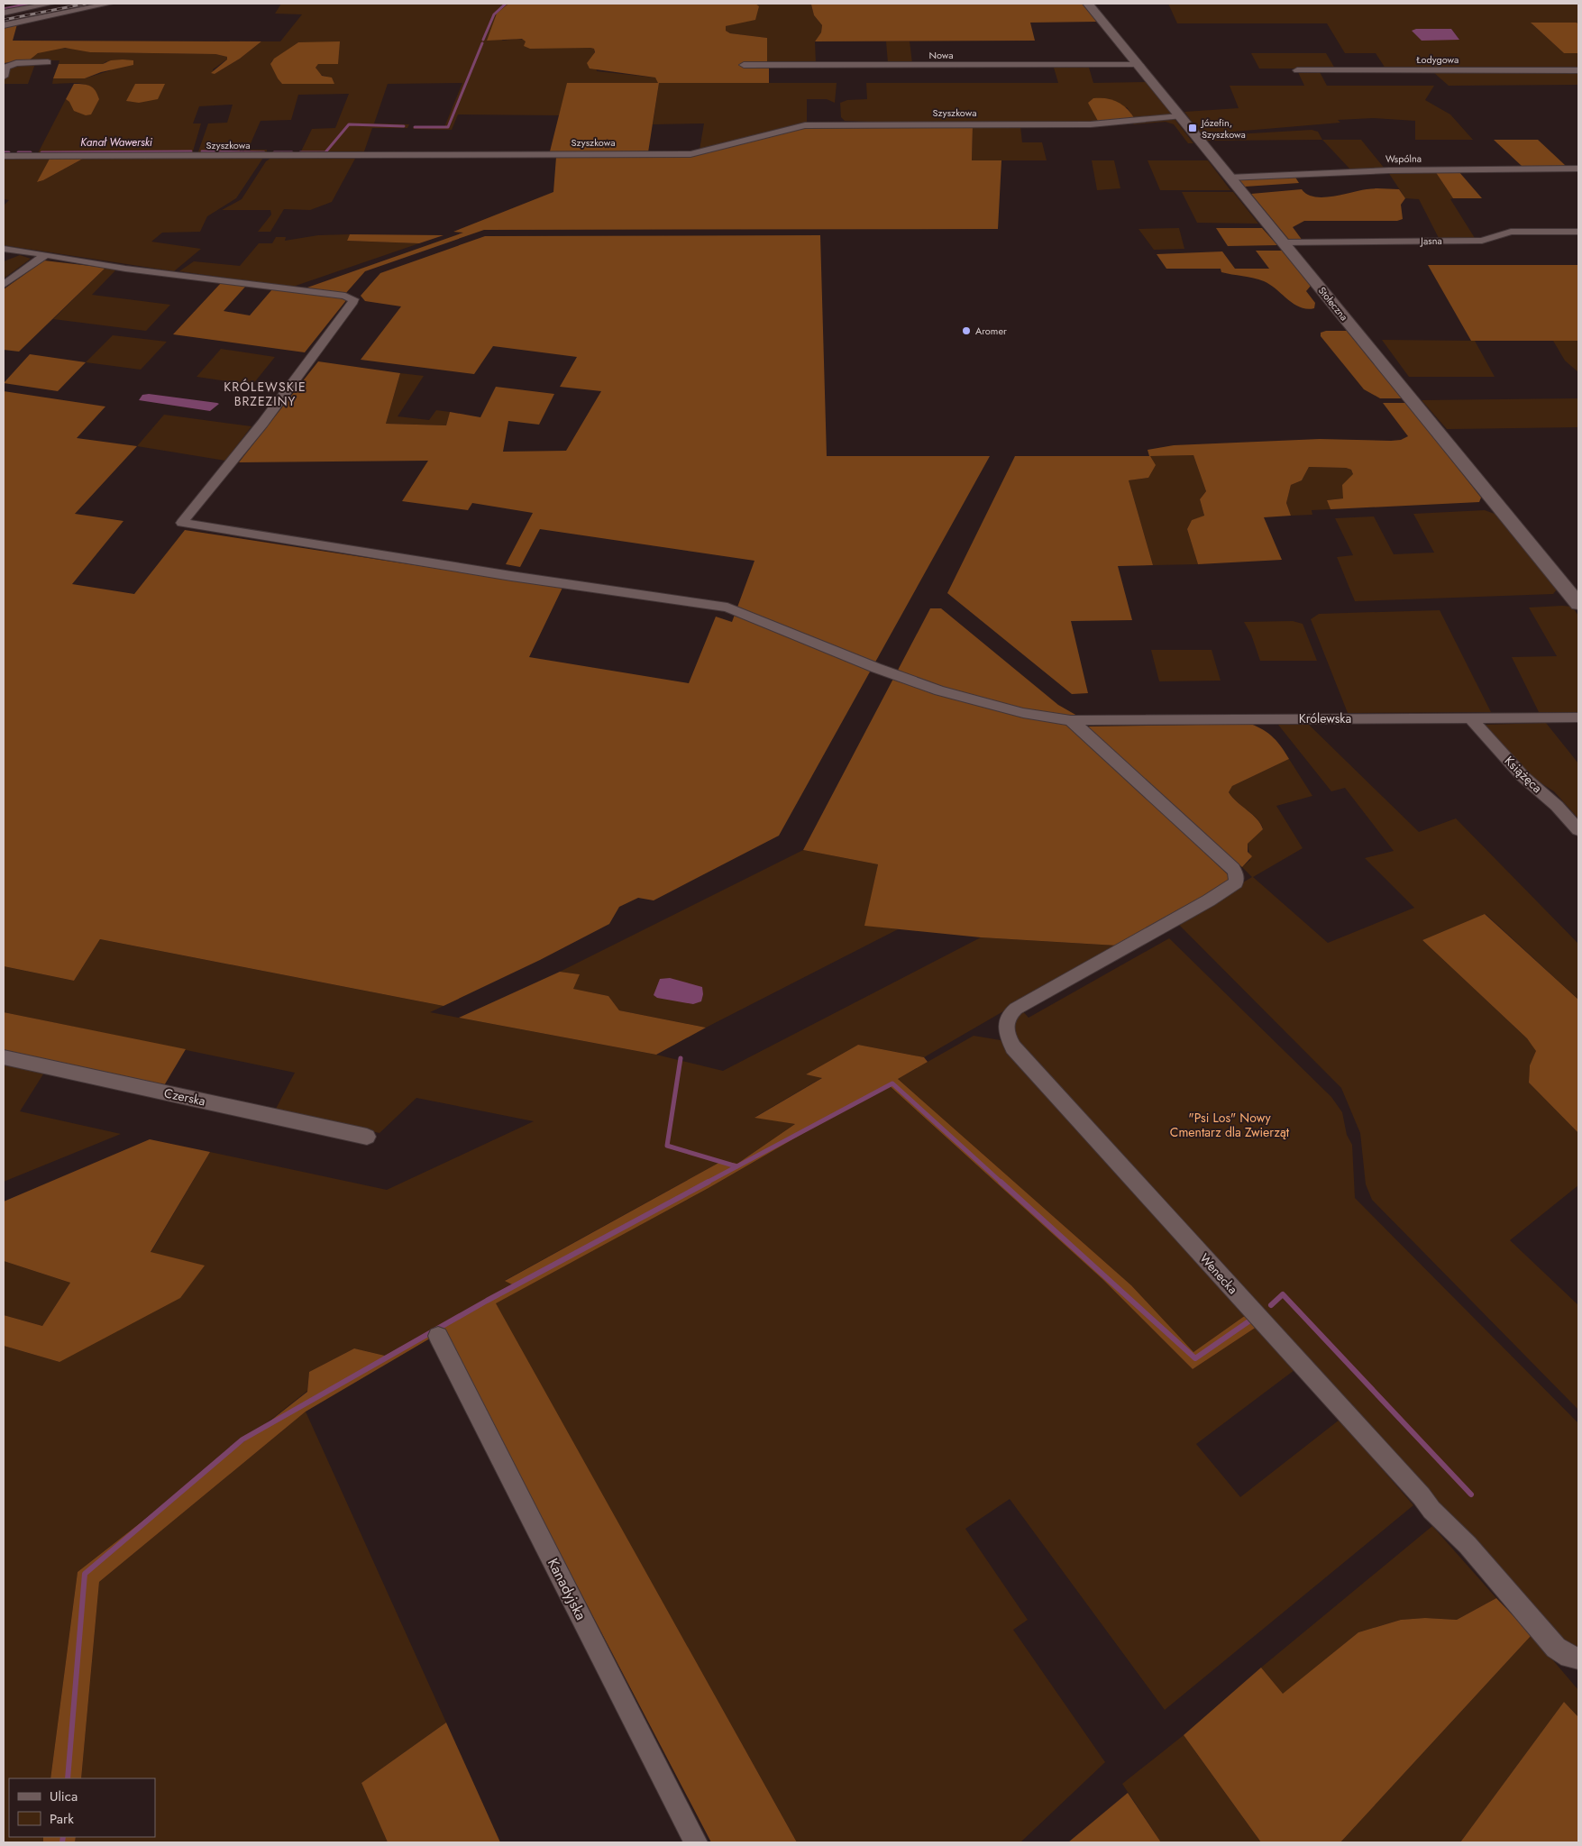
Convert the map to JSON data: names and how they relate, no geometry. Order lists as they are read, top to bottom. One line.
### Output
{"streets":{"street":["Nowa","Łodygowa","Szyszkowa","Wspólna","Jasna","Stołeczna","Królewska","Książęca","Czerska","Wenecka","Kanadyjska"]},"crossings":[["Nowa","Stołeczna"],["Szyszkowa","Stołeczna"],["Wspólna","Stołeczna"],["Jasna","Stołeczna"],["Królewska","Książęca"],["Królewska","Wenecka"]],"districts":["KRÓLEWSKIE BRZEZINY"],"water":["Kanał Wawerski"],"parks":["\"Psi Los\" Nowy Cmentarz dla Zwierząt"],"places":{"transit":["Józefin, Szyszkowa"],"other":["Aromer"]},"legend":["Ulica","Park"]}
